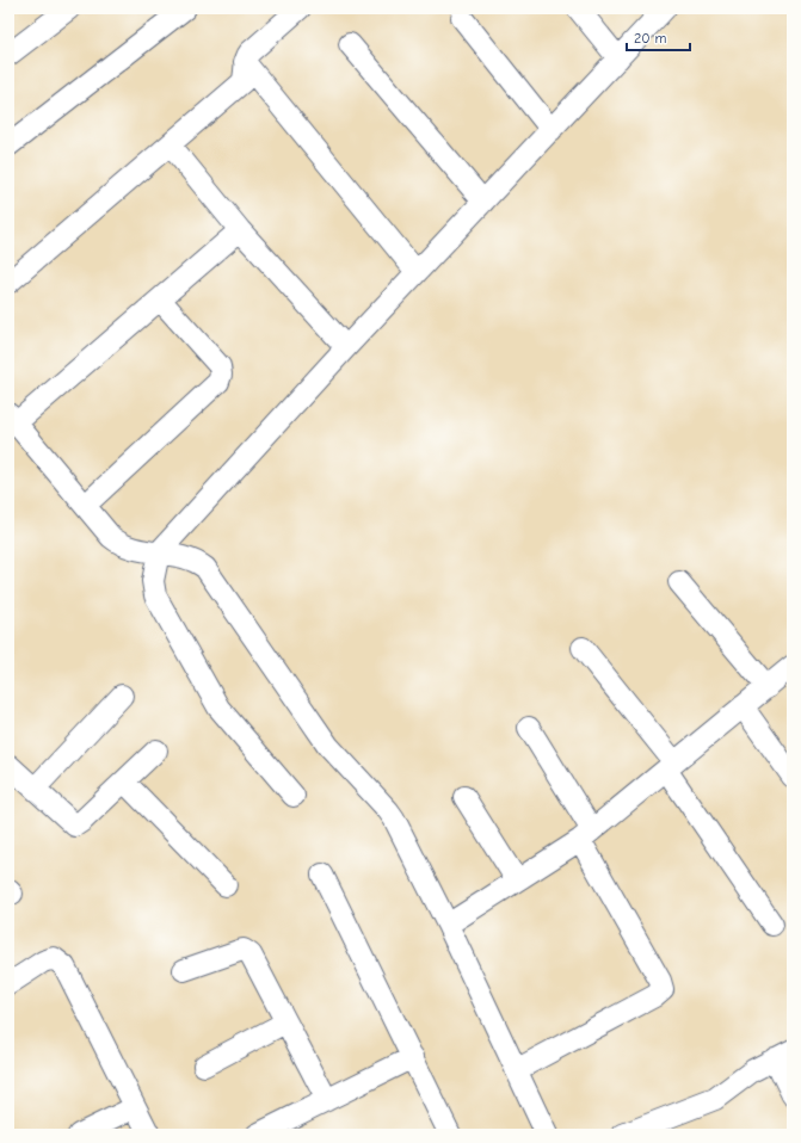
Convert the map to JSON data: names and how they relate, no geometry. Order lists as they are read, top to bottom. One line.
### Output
{"scale_bar":"20 m"}
